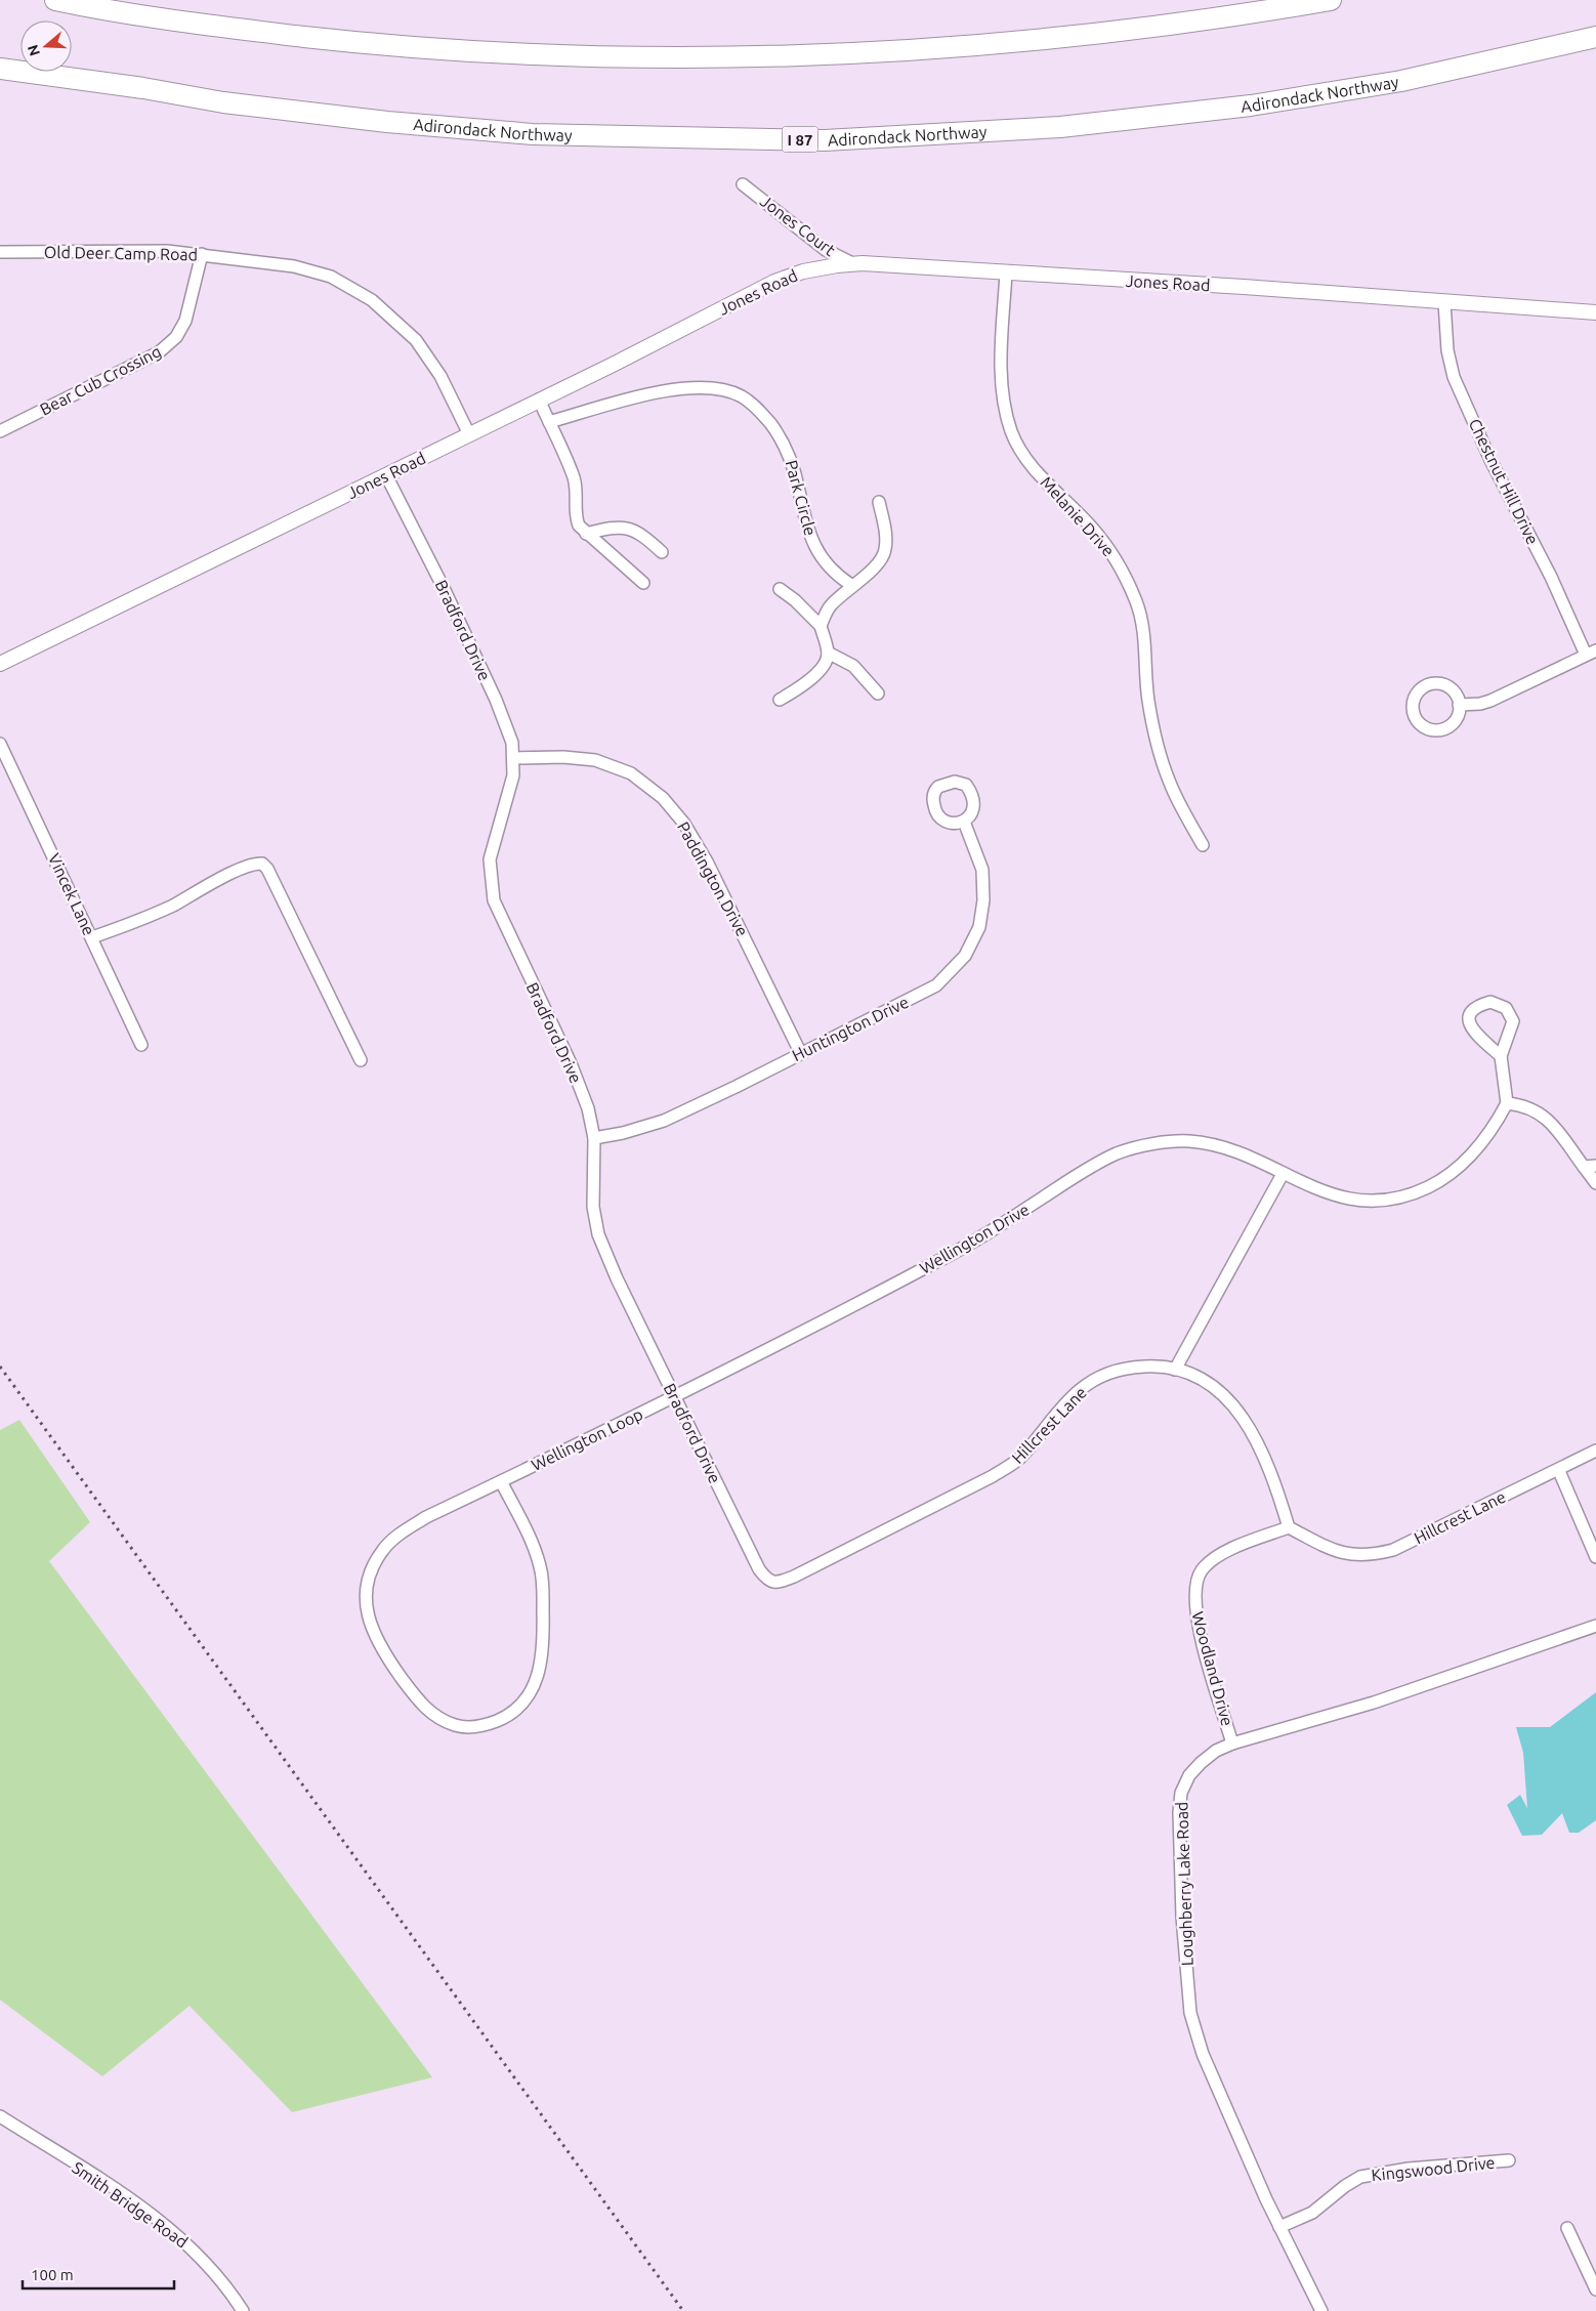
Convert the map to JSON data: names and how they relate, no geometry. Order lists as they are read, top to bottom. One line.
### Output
{"streets":{"highway":["Adirondack Northway","I 87"],"street":["Jones Court","Old Deer Camp Road","Jones Road","Bear Cub Crossing","Chestnut Hill Drive","Park Circle","Melanie Drive","Bradford Drive","Paddington Drive","Vincek Lane","Huntington Drive","Wellington Drive","Hillcrest Lane","Wellington Loop","Woodland Drive","Loughberry Lake Road","Kingswood Drive","Smith Bridge Road"]},"crossings":[["Jones Court","Jones Road"],["Old Deer Camp Road","Jones Road"],["Old Deer Camp Road","Bear Cub Crossing"],["Jones Road","Chestnut Hill Drive"],["Jones Road","Melanie Drive"],["Jones Road","Bradford Drive"],["Bradford Drive","Paddington Drive"],["Bradford Drive","Huntington Drive"],["Bradford Drive","Wellington Drive"],["Bradford Drive","Hillcrest Lane"],["Bradford Drive","Wellington Loop"],["Paddington Drive","Huntington Drive"],["Wellington Drive","Wellington Loop"],["Hillcrest Lane","Woodland Drive"],["Woodland Drive","Loughberry Lake Road"],["Loughberry Lake Road","Kingswood Drive"]],"scale_bar":"100 m","north":"left"}
